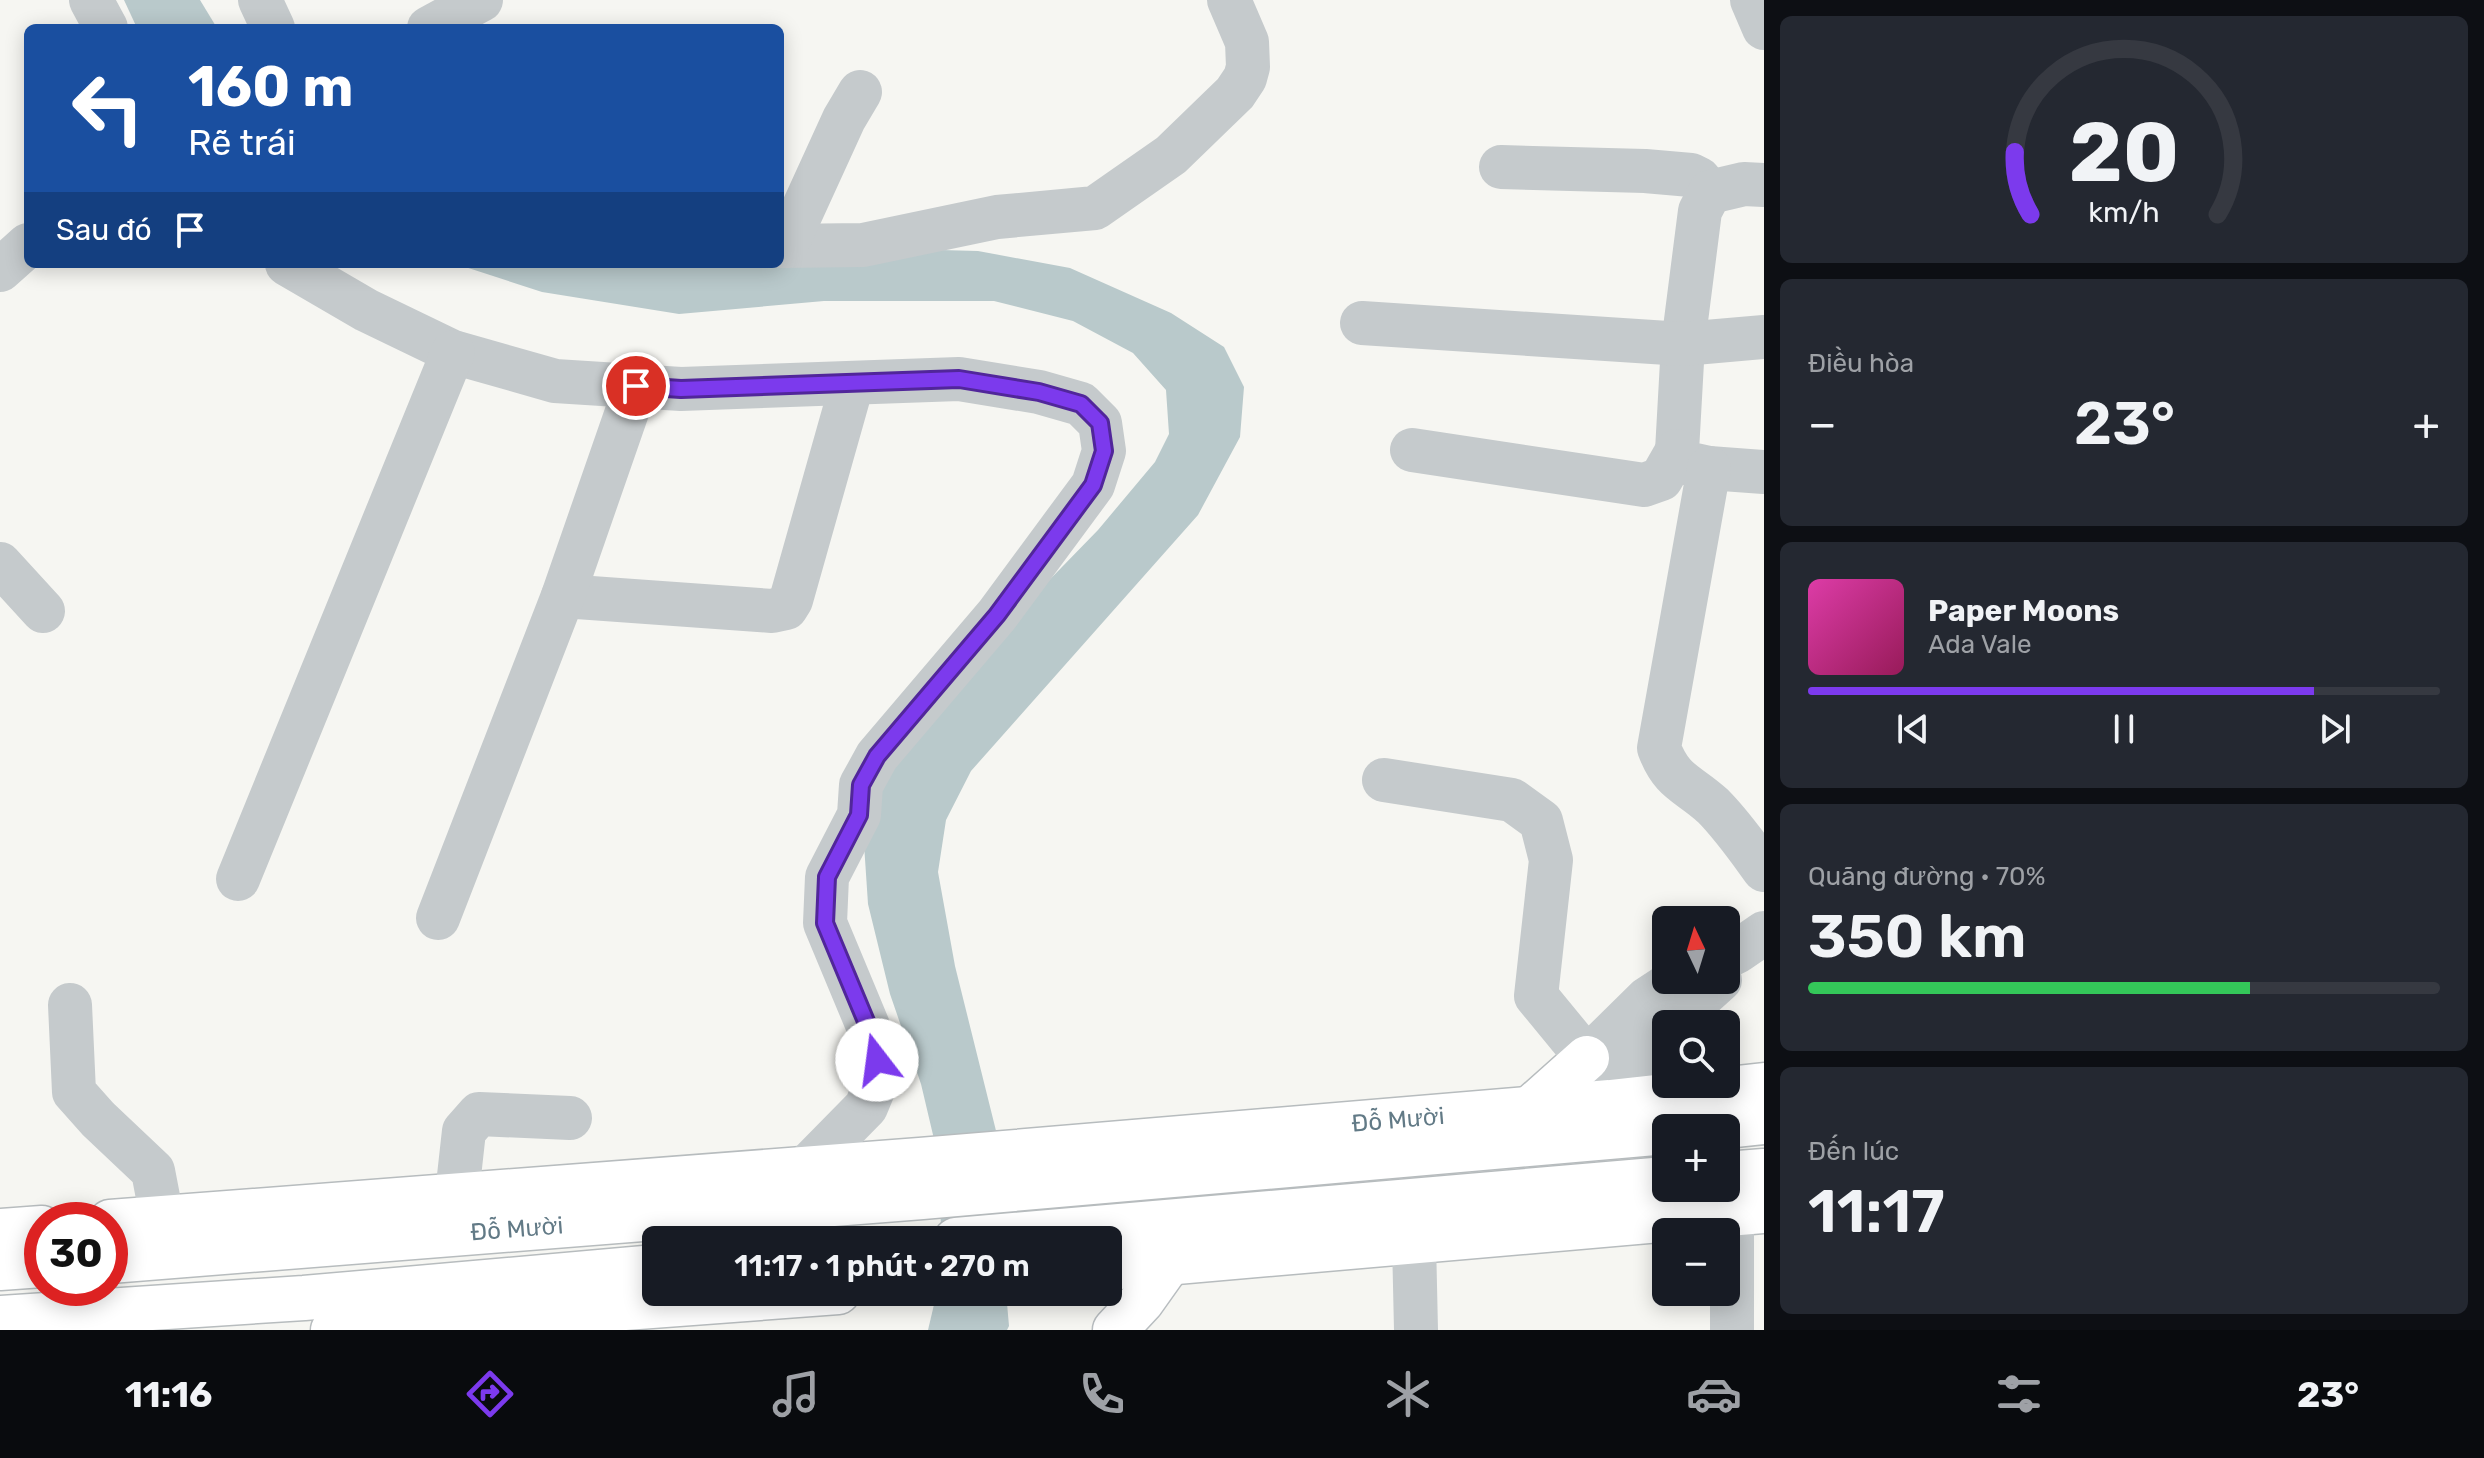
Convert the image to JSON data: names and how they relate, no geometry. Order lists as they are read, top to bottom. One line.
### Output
{"streets":{"main road":["Đỗ Mười"]},"north":"top","page":{"turn":["160 m","Rẽ trái"],"then":"Sau đó","tile":["Điều hòa",["Quãng đường · 70%","350 km"],["Đến lúc","11:17"]],"heat":["−","23°","+"],"song":["Paper Moons","Ada Vale"],"map_buttons":["+","−"],"limit":"30","trip":"11:17 · 1 phút · 270 m","tabs":["11:16","23°"],"gauge":["20","km/h"]}}
